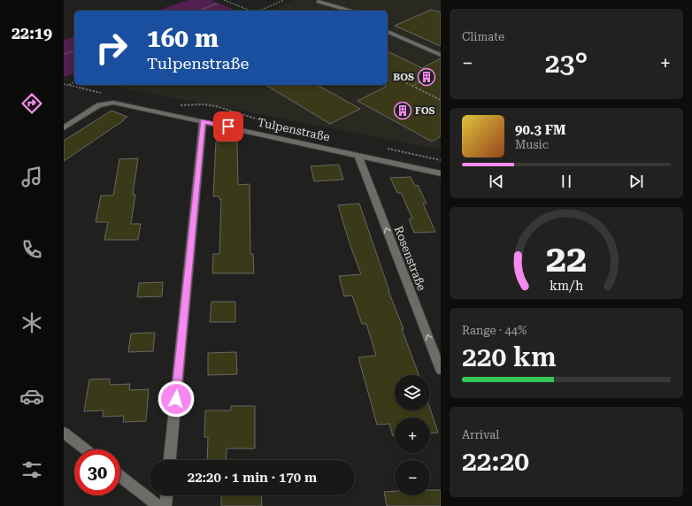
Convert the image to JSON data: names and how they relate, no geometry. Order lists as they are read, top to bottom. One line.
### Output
{"streets":{"street":["Tulpenstraße","Rosenstraße"]},"crossings":[["Tulpenstraße","Rosenstraße"]],"one_way":["Rosenstraße"],"places":{"building":["BOS","FOS"]},"page":{"tabs":"22:19","tile":["Climate",["Range · 44%","220 km"],["Arrival","22:20"]],"turn":["160 m","Tulpenstraße"],"heat":["−","23°","+"],"song":["90.3 FM","Music"],"map_buttons":["+","−"],"limit":"30","trip":"22:20 · 1 min · 170 m","gauge":["22","km/h"]}}
